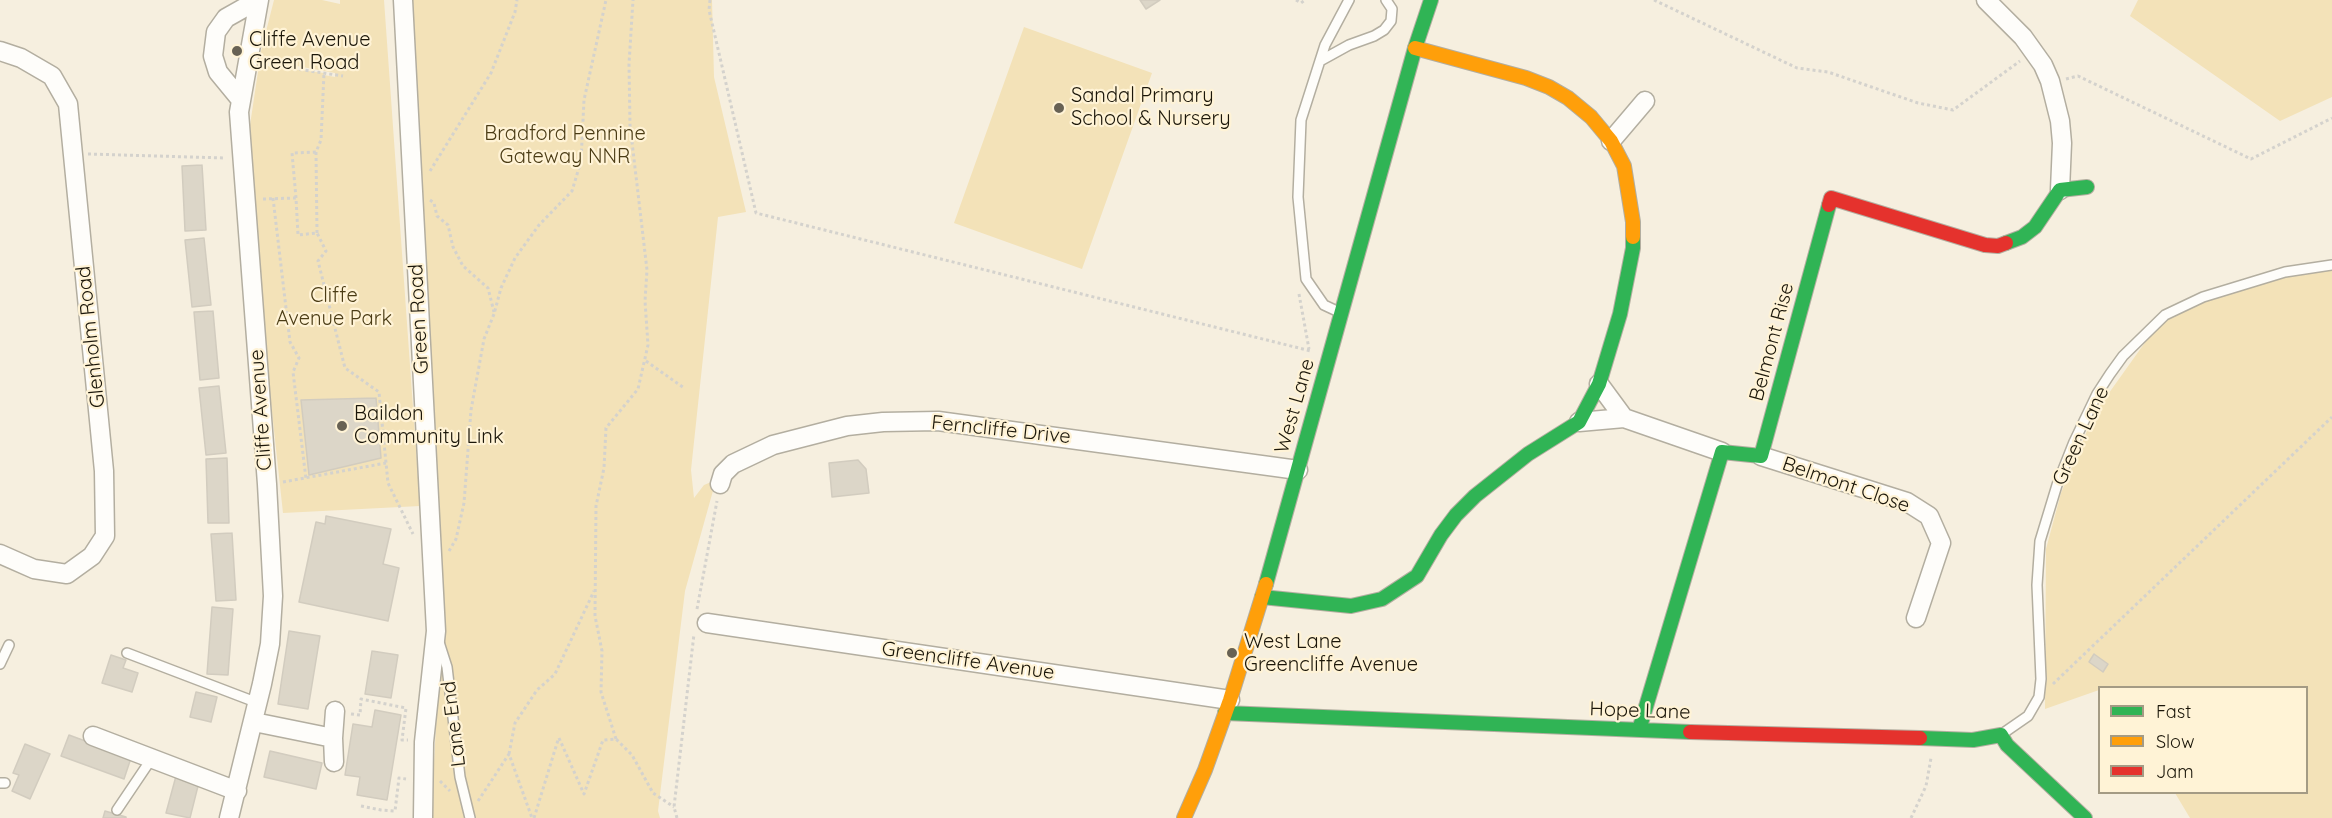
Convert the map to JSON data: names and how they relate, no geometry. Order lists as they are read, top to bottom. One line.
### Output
{"streets":{"street":["Green Road","Glenholm Road","Belmont Rise","West Lane","Cliffe Avenue","Ferncliffe Drive","Belmont Close","Greencliffe Avenue","Hope Lane"],"lane":["Green Lane","Lane End"]},"crossings":[["Green Road","Lane End"],["Belmont Rise","Belmont Close"],["West Lane","Ferncliffe Drive"],["West Lane","Greencliffe Avenue"],["West Lane","Hope Lane"],["Greencliffe Avenue","Hope Lane"]],"parks":["Bradford Pennine Gateway NNR","Cliffe Avenue Park"],"places":["Cliffe Avenue Green Road","Sandal Primary School & Nursery","Baildon Community Link","West Lane Greencliffe Avenue"],"legend":["Fast","Slow","Jam"]}
